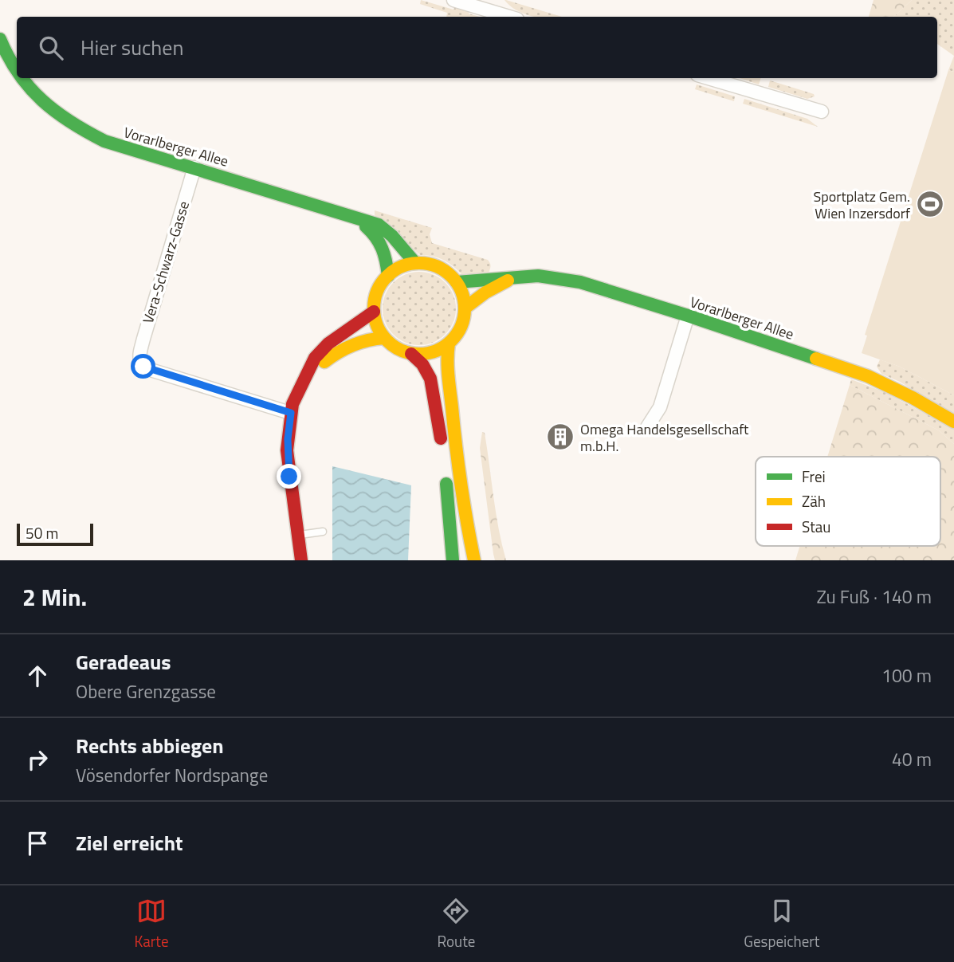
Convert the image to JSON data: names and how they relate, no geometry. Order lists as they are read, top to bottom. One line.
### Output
{"streets":{"main road":["Vorarlberger Allee"],"street":["Vera-Schwarz-Gasse"]},"crossings":[["Vorarlberger Allee","Vera-Schwarz-Gasse"]],"places":{"sports":["Sportplatz Gem. Wien Inzersdorf"],"building":["Omega Handelsgesellschaft m.b.H."]},"legend":["Frei","Zäh","Stau"],"scale_bar":"50 m","page":{"search":"Hier suchen","scale":"50 m","heading":["2 Min.","Zu Fuß · 140 m"],"list":[["Geradeaus","Obere Grenzgasse","100 m"],["Rechts abbiegen","Vösendorfer Nordspange","40 m"],"Ziel erreicht"],"nav":["Karte","Route","Gespeichert"]}}
